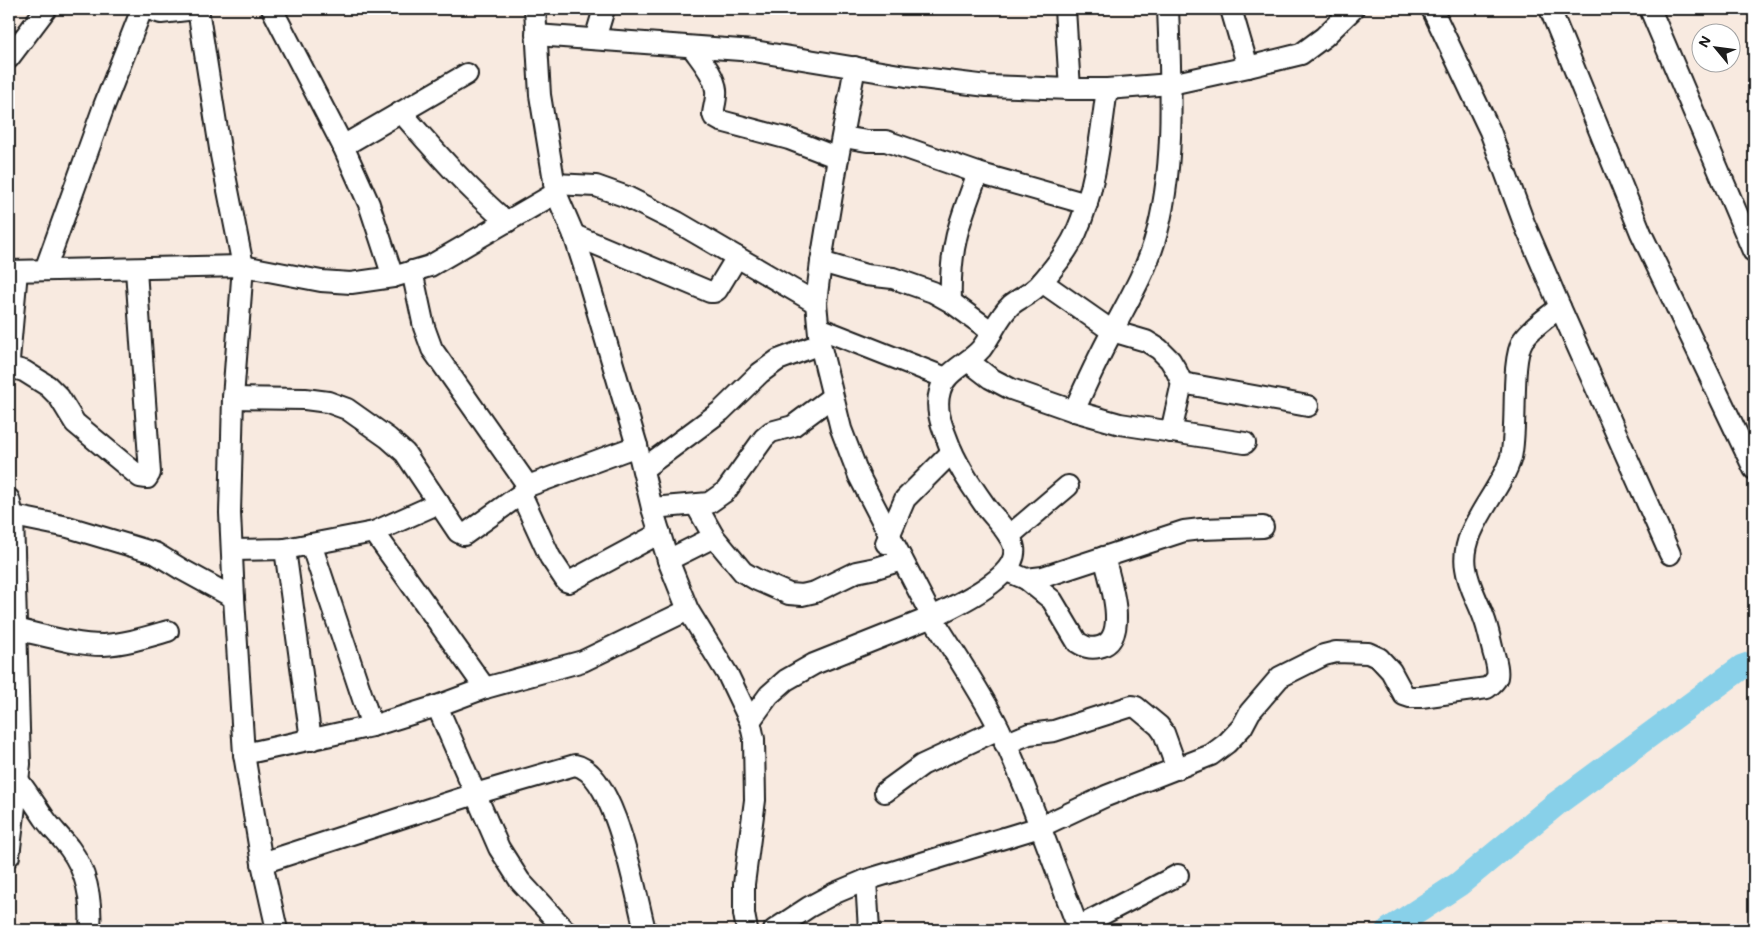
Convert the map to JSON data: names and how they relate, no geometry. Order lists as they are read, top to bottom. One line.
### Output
{"north":"top left"}
